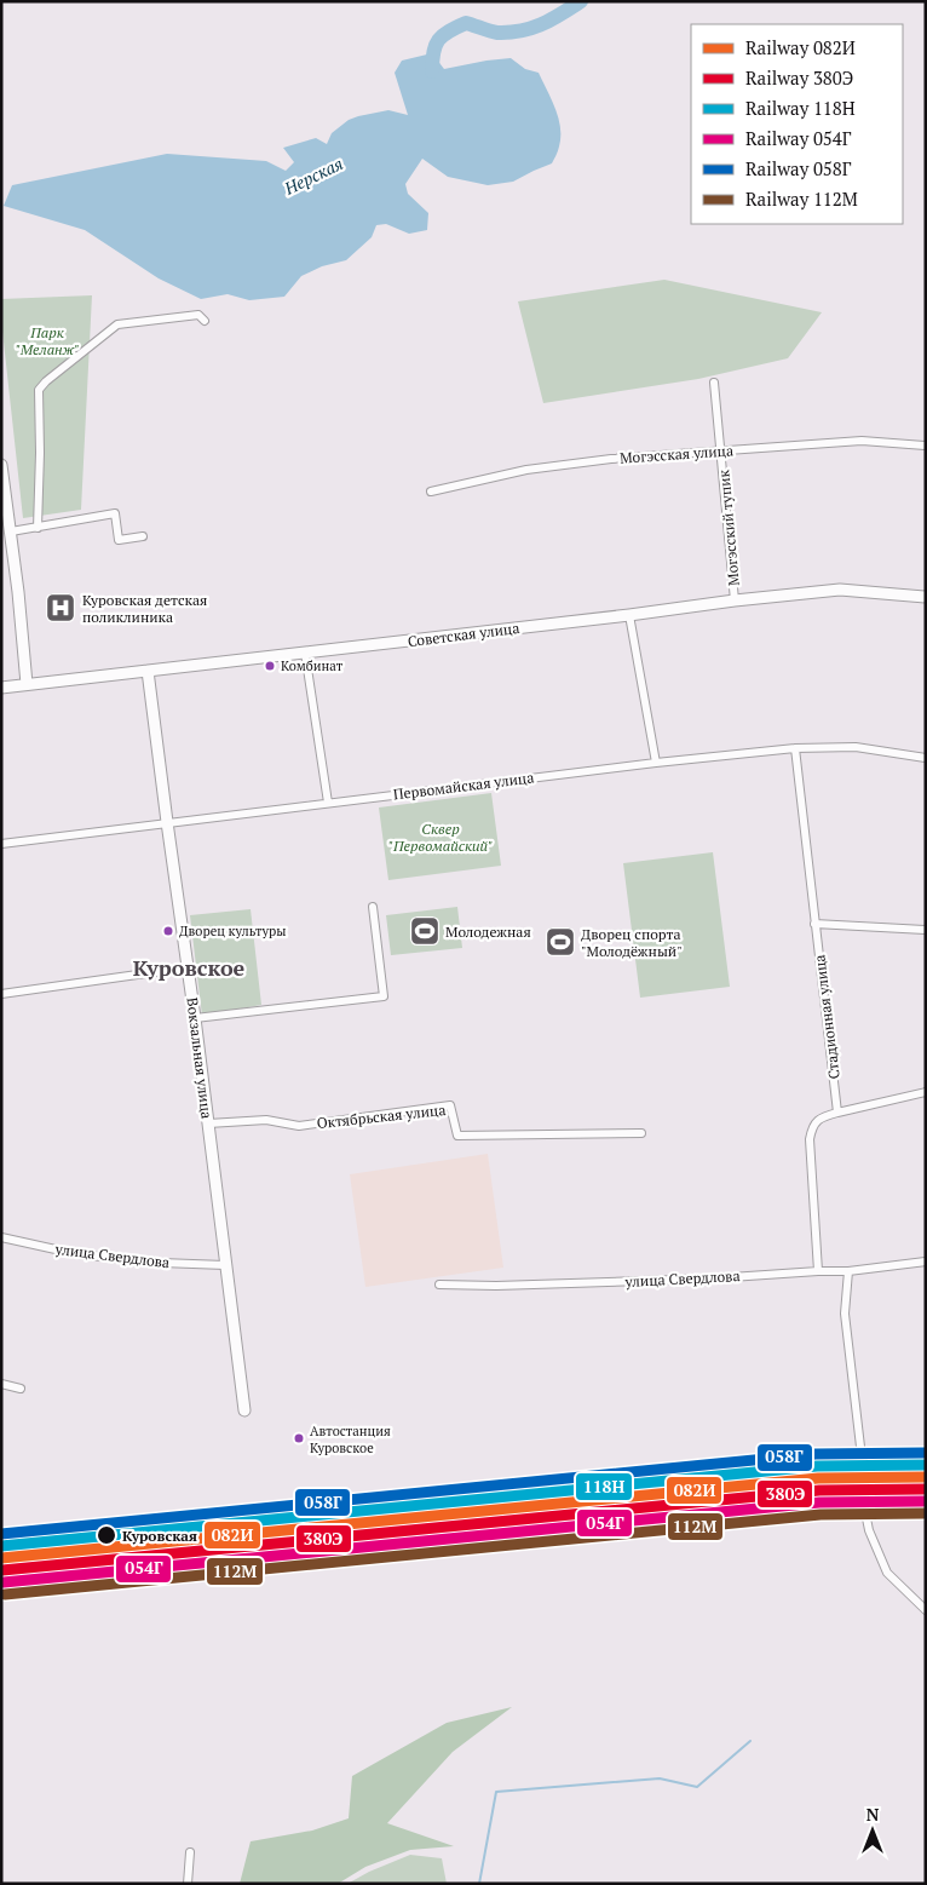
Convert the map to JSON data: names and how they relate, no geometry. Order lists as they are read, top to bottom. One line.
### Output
{"streets":{"street":["Могэсская улица","Могэсский тупик","Советская улица","Первомайская улица","Стадионная улица","Вокзальная улица","Октябрьская улица","улица Свердлова"]},"crossings":[["Могэсская улица","Могэсский тупик"],["Могэсский тупик","Советская улица"],["Советская улица","Вокзальная улица"],["Первомайская улица","Стадионная улица"],["Первомайская улица","Вокзальная улица"],["Вокзальная улица","Октябрьская улица"],["Вокзальная улица","улица Свердлова"]],"districts":["Куровское"],"water":["Нерская"],"parks":["Парк \"Меланж\"","Сквер \"Первомайский\""],"places":{"hospital":["Куровская детская поликлиника"],"other":["Комбинат","Дворец культуры","Автостанция Куровское","Куровская"],"sports":["Молодежная","Дворец спорта \"Молодёжный\""]},"lines":["rail line 058Г","rail line 118Н","rail line 082И","rail line 380Э","rail line 054Г","rail line 112М"],"legend":["Railway 082И","Railway 380Э","Railway 118Н","Railway 054Г","Railway 058Г","Railway 112М"],"north":"top"}
